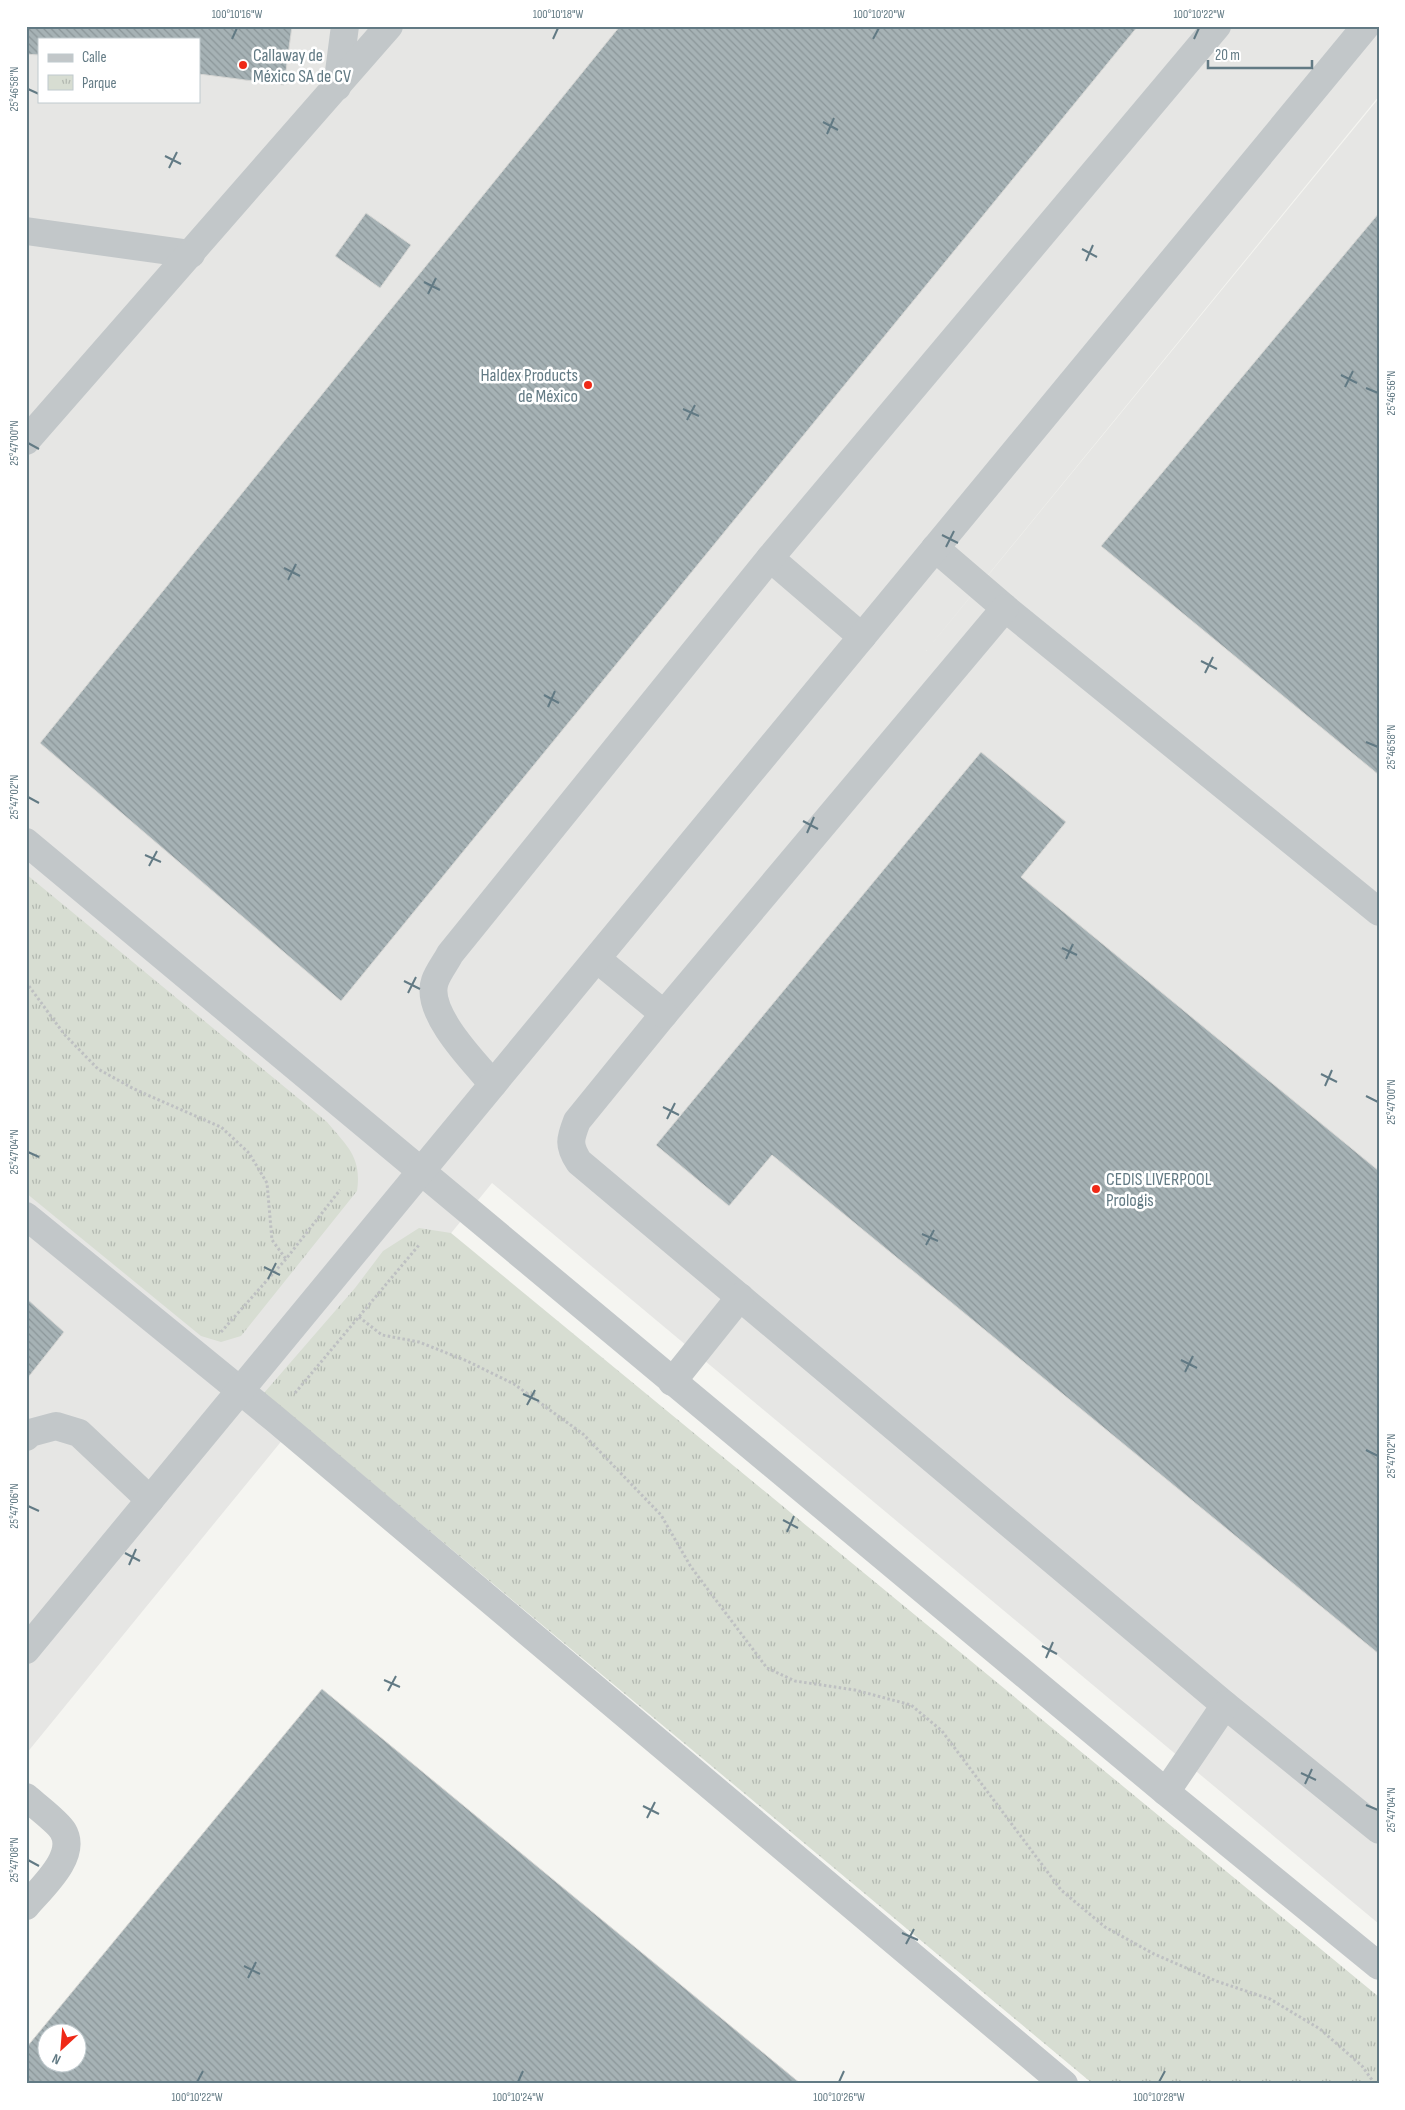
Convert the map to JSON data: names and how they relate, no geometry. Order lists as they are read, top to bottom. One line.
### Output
{"places":["Callaway de México SA de CV","Haldex Products de México","CEDIS LIVERPOOL Prologis"],"legend":["Calle","Parque"],"scale_bar":"20 m","north":"bottom left","coordinates":["100°10'16\"W","100°10'18\"W","100°10'20\"W","100°10'22\"W","25°46'58\"N","25°46'56\"N","25°47'00\"N","25°47'02\"N","25°47'04\"N","25°47'06\"N","25°47'08\"N","100°10'24\"W","100°10'26\"W","100°10'28\"W"]}
